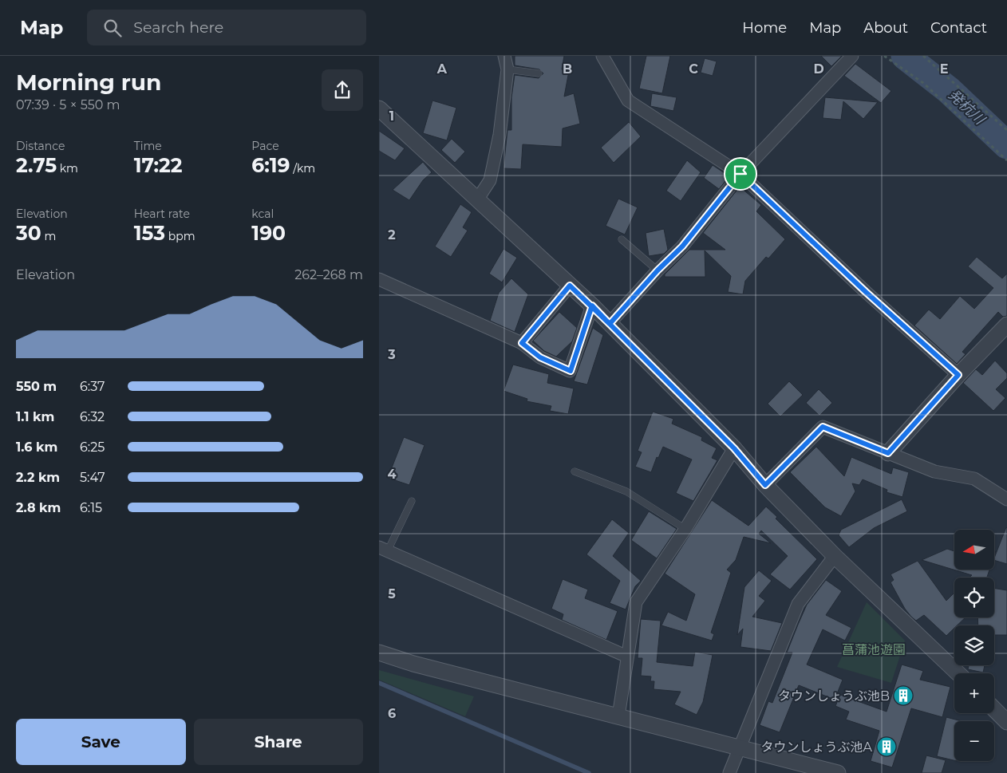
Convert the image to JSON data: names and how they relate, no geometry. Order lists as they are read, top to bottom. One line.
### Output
{"water":["発杭川"],"parks":["菖蒲池遊園"],"places":{"building":["タウンしょうぶ池B","タウンしょうぶ池A"]},"north":"left","page":{"header":"Map","search":"Search here","nav":["Home","Map","About","Contact"],"heading":["Morning run","07:39 · 5 × 550 m"],"stats":[["Distance","2.75 km"],["Time","17:22"],["Pace","6:19 /km"],["Elevation","30 m"],["Heart rate","153 bpm"],["kcal","190"]],"chart":["Elevation","262–268 m"],"list":[{"name":"550 m","note":"6:37"},{"name":"1.1 km","note":"6:32"},{"name":"1.6 km","note":"6:25"},{"name":"2.2 km","note":"5:47"},{"name":"2.8 km","note":"6:15"}],"map_buttons":["+","−"],"buttons":["Save","Share"]},"grid":{"columns":["A","B","C","D","E"],"rows":["1","2","3","4","5","6"]}}
